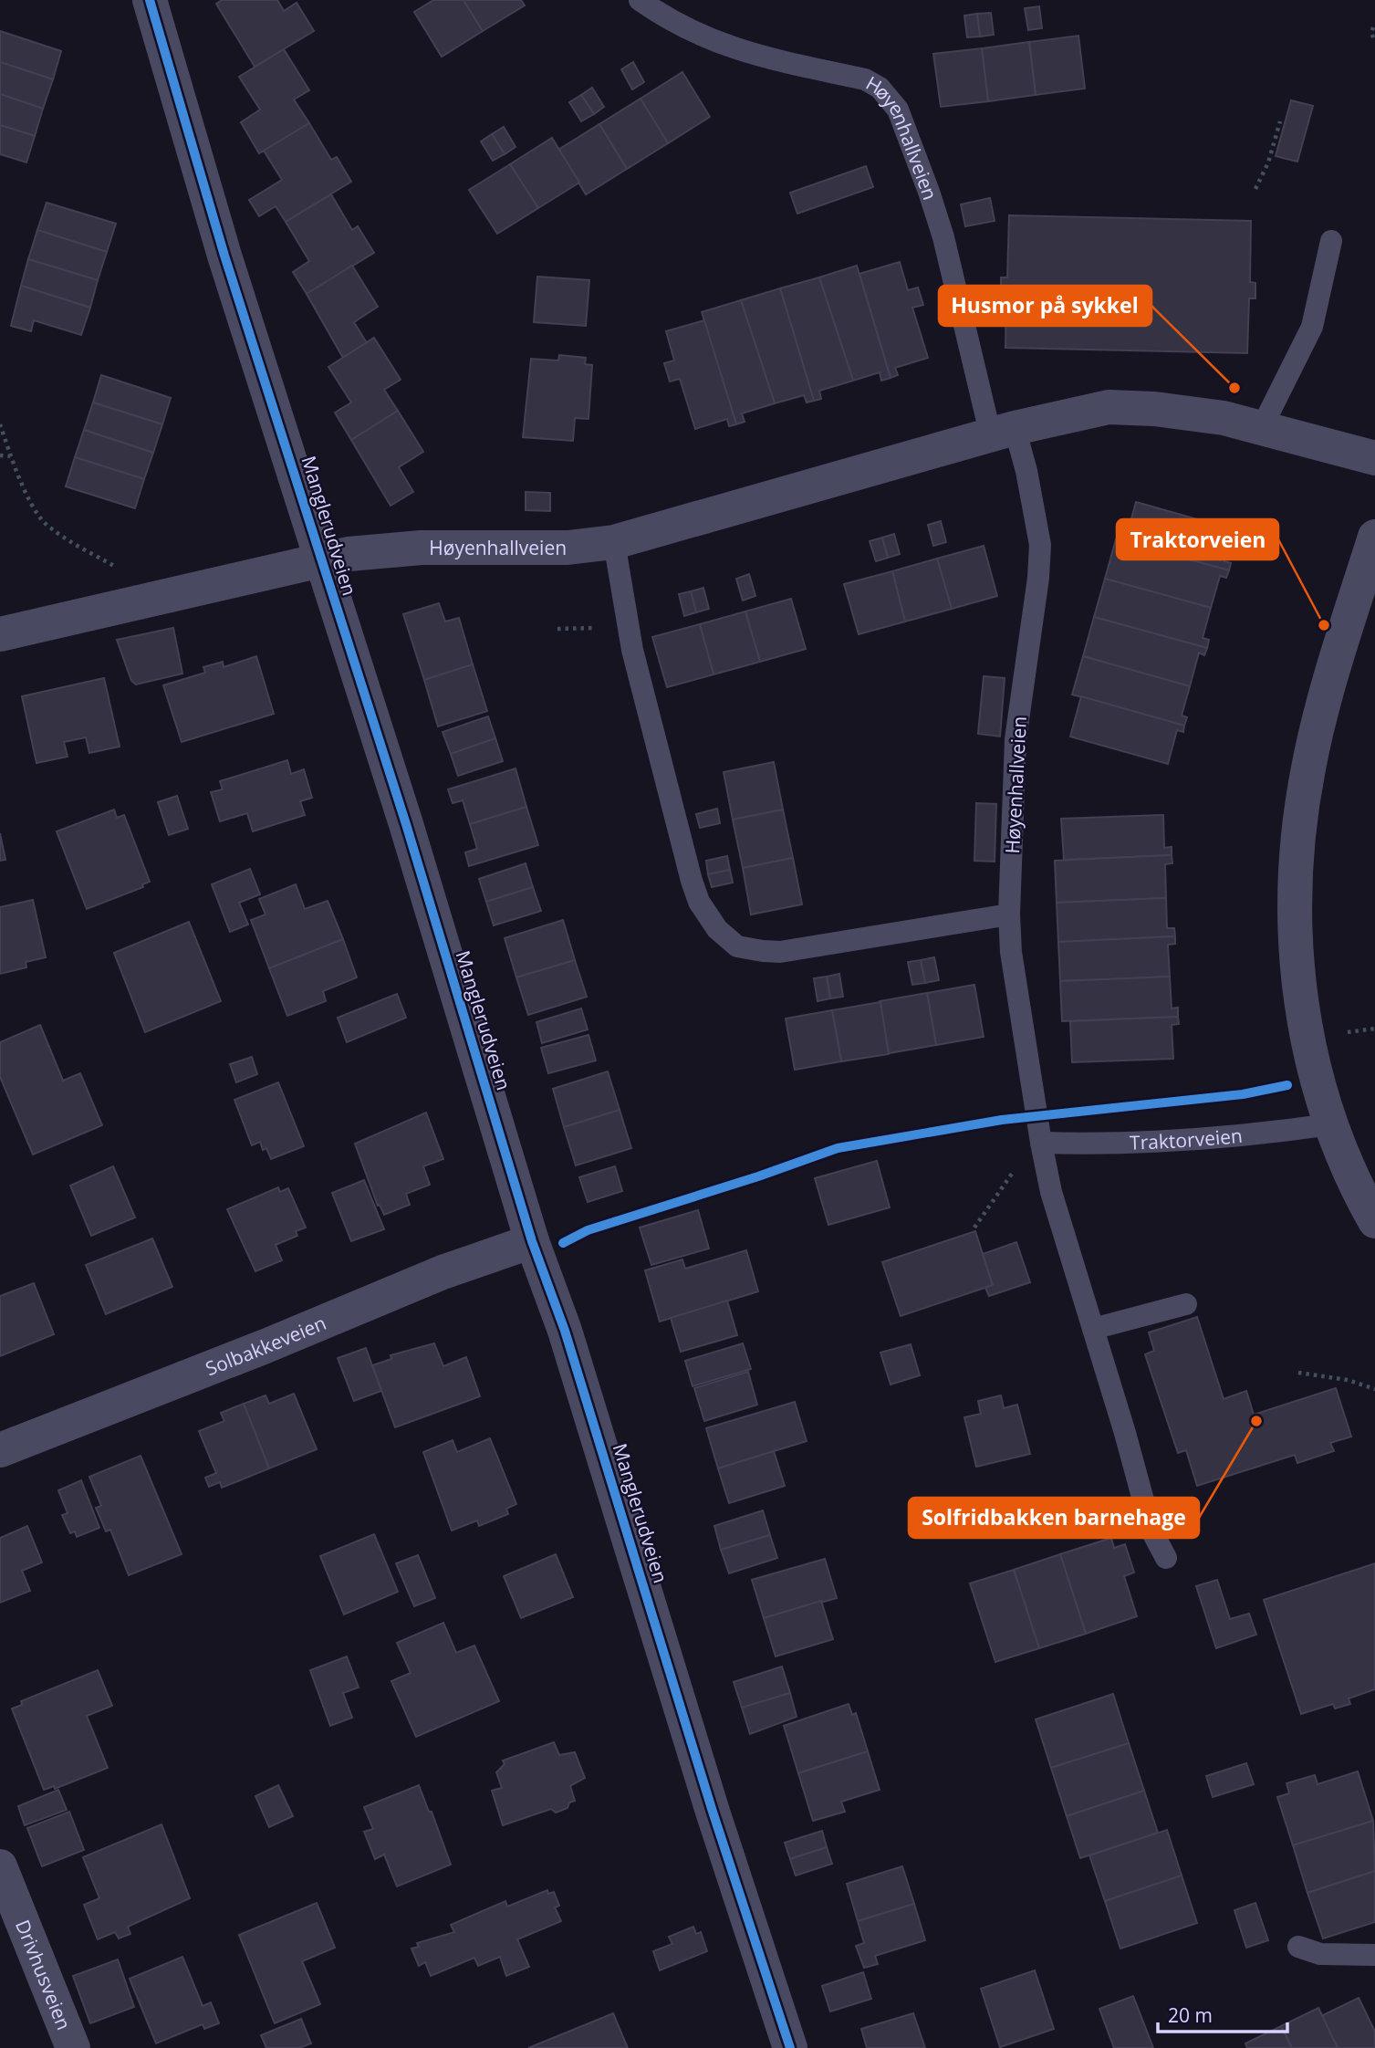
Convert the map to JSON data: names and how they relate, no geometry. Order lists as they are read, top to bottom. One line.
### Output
{"streets":{"street":["Høyenhallveien","Manglerudveien","Solbakkeveien","Drivhusveien"],"lane":["Traktorveien"]},"crossings":[["Høyenhallveien","Manglerudveien"],["Høyenhallveien","Traktorveien"],["Manglerudveien","Solbakkeveien"]],"places":["Husmor på sykkel","Traktorveien","Solfridbakken barnehage"],"scale_bar":"20 m"}
